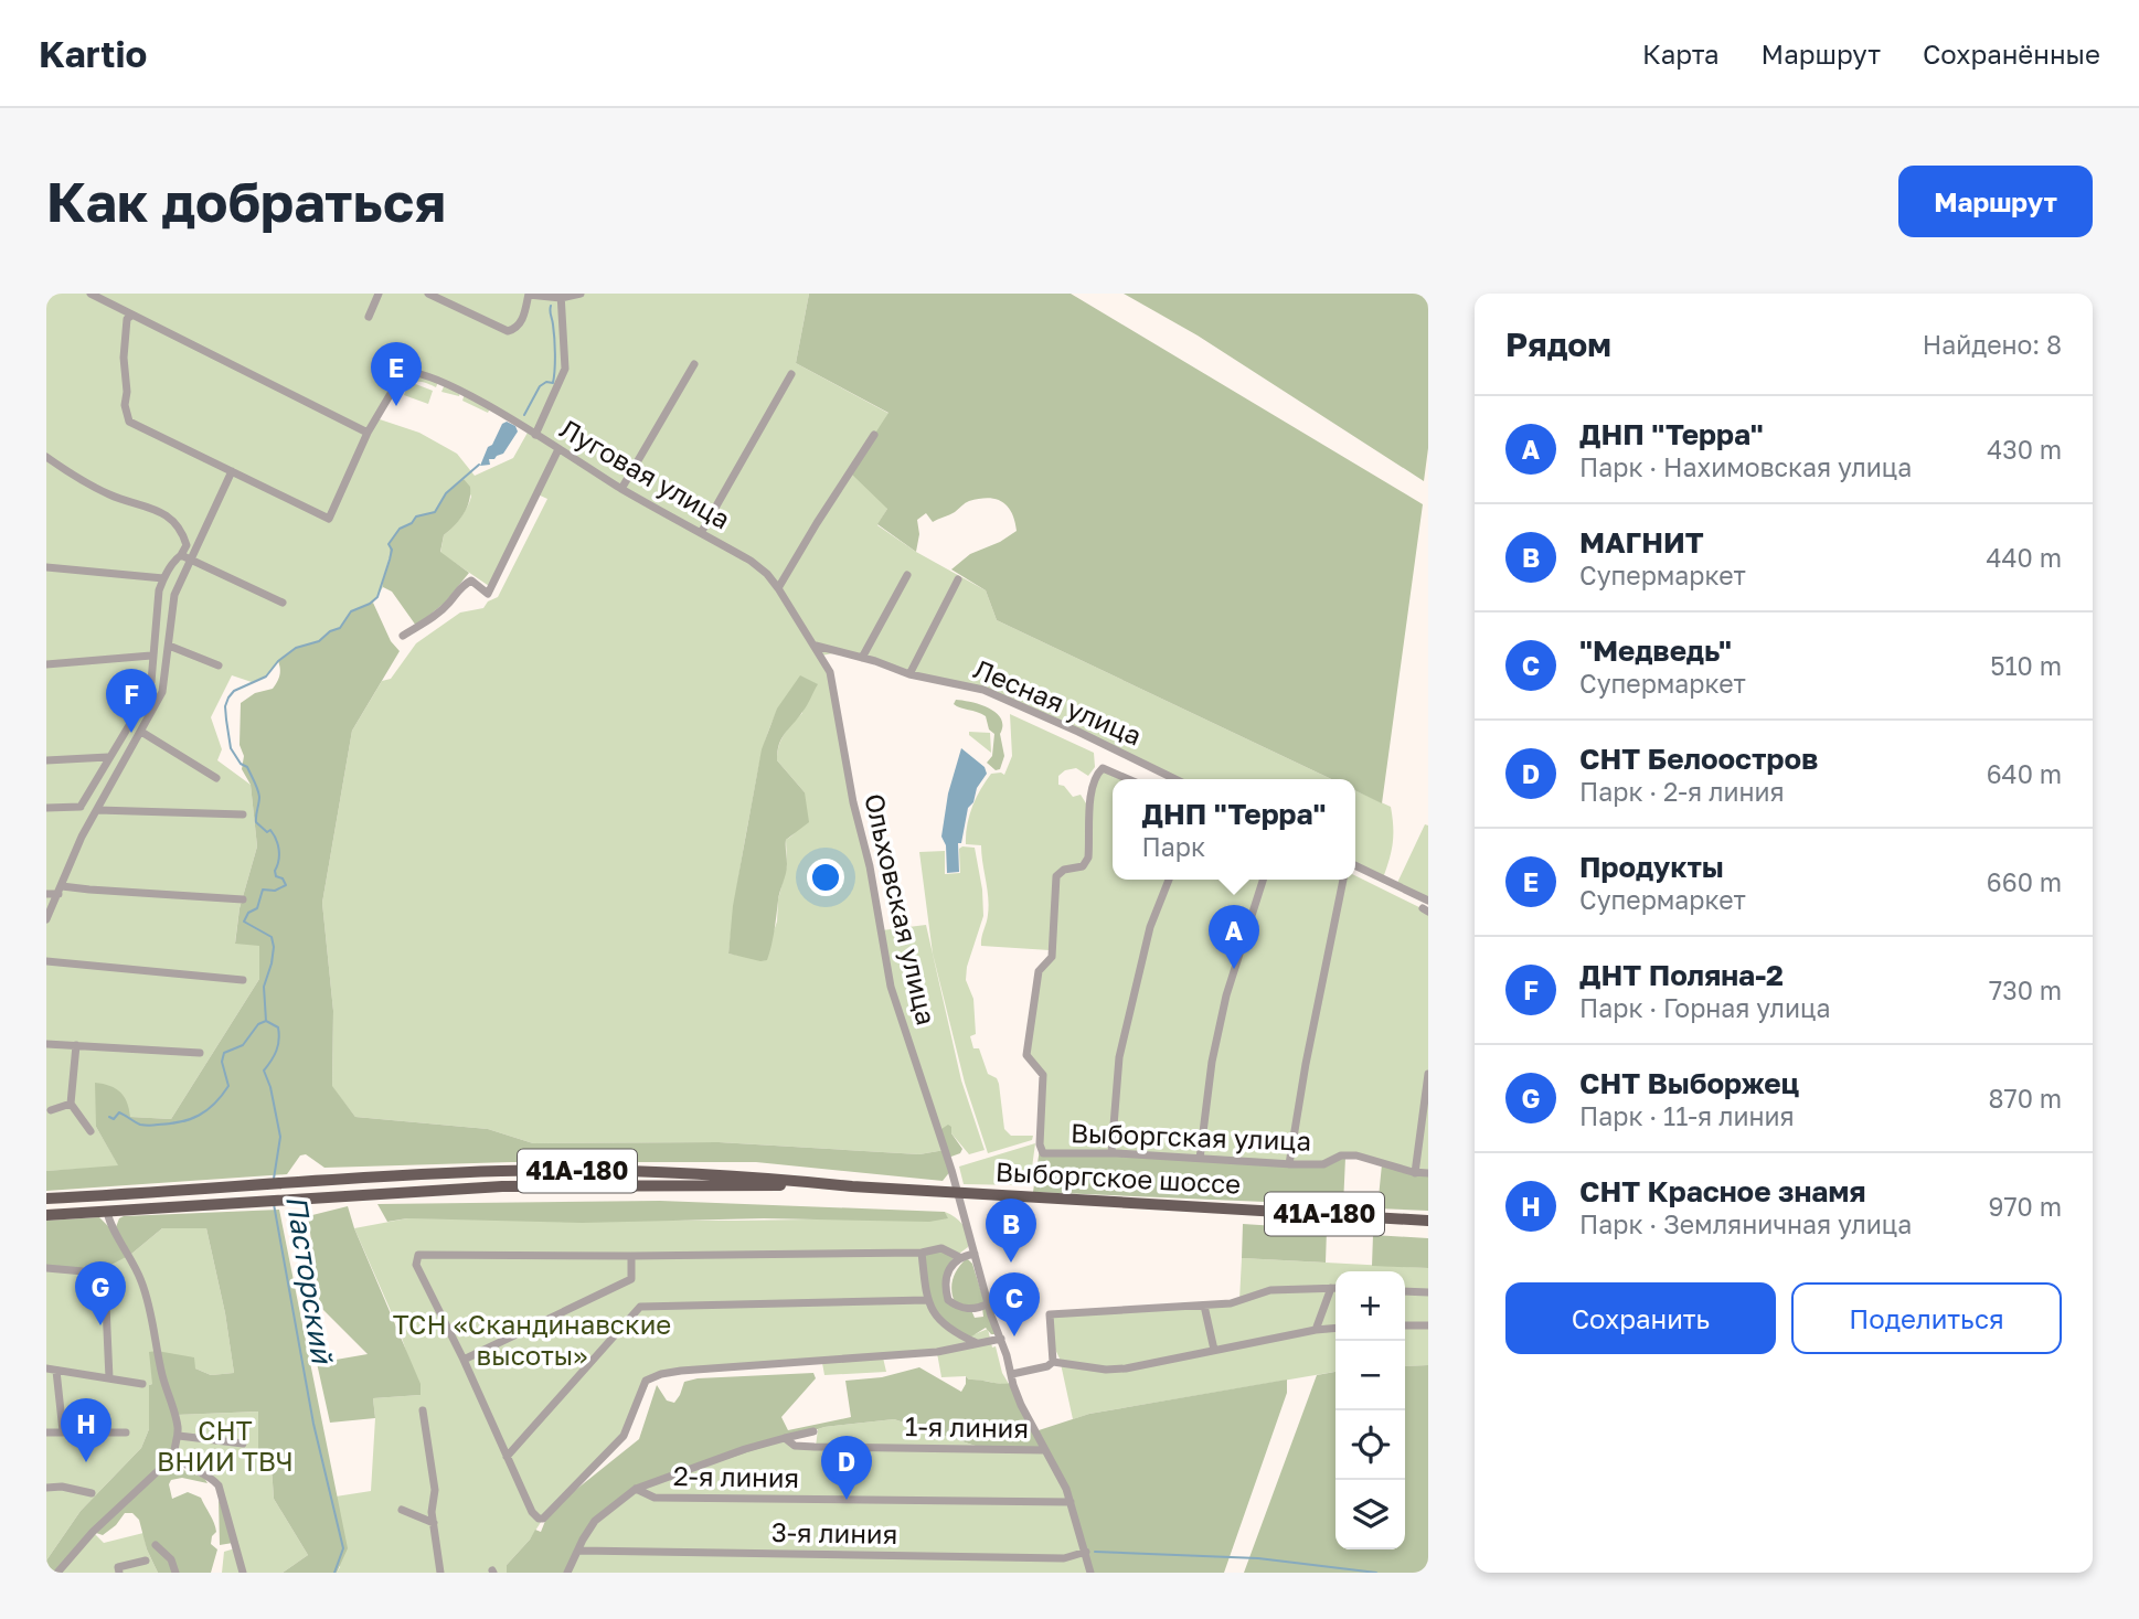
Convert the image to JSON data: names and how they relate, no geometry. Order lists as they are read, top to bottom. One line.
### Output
{"streets":{"main road":["41А-180","Выборгское шоссе"],"street":["Луговая улица","Лесная улица","Ольховская улица","Выборгская улица","1-я линия","2-я линия","3-я линия"]},"crossings":[["Луговая улица","Лесная улица"],["Луговая улица","Ольховская улица"],["Лесная улица","Ольховская улица"],["Ольховская улица","Выборгское шоссе"],["Ольховская улица","1-я линия"],["Ольховская улица","2-я линия"],["Ольховская улица","3-я линия"],["41А-180","Выборгское шоссе"]],"water":["Пасторский"],"parks":["ТСН «Скандинавские высоты»","СНТ ВНИИ ТВЧ"],"page":{"header":"Kartio","nav":["Карта","Маршрут","Сохранённые"],"buttons":["Маршрут",["Сохранить","Поделиться"]],"title":"Как добраться","heading":["Рядом","Найдено: 8"],"pins":["E","F","A","B","G","C","H","D"],"list":[{"mark":"A","name":"ДНП \"Терра\"","note":"Парк · Нахимовская улица","value":"430 m"},{"mark":"B","name":"МАГНИТ","note":"Супермаркет","value":"440 m"},{"mark":"C","name":"\"Медведь\"","note":"Супермаркет","value":"510 m"},{"mark":"D","name":"СНТ Белоостров","note":"Парк · 2-я линия","value":"640 m"},{"mark":"E","name":"Продукты","note":"Супермаркет","value":"660 m"},{"mark":"F","name":"ДНТ Поляна-2","note":"Парк · Горная улица","value":"730 m"},{"mark":"G","name":"СНТ Выборжец","note":"Парк · 11-я линия","value":"870 m"},{"mark":"H","name":"СНТ Красное знамя","note":"Парк · Земляничная улица","value":"970 m"}],"popup":["ДНП \"Терра\"","Парк"],"map_buttons":["+","−"]}}
